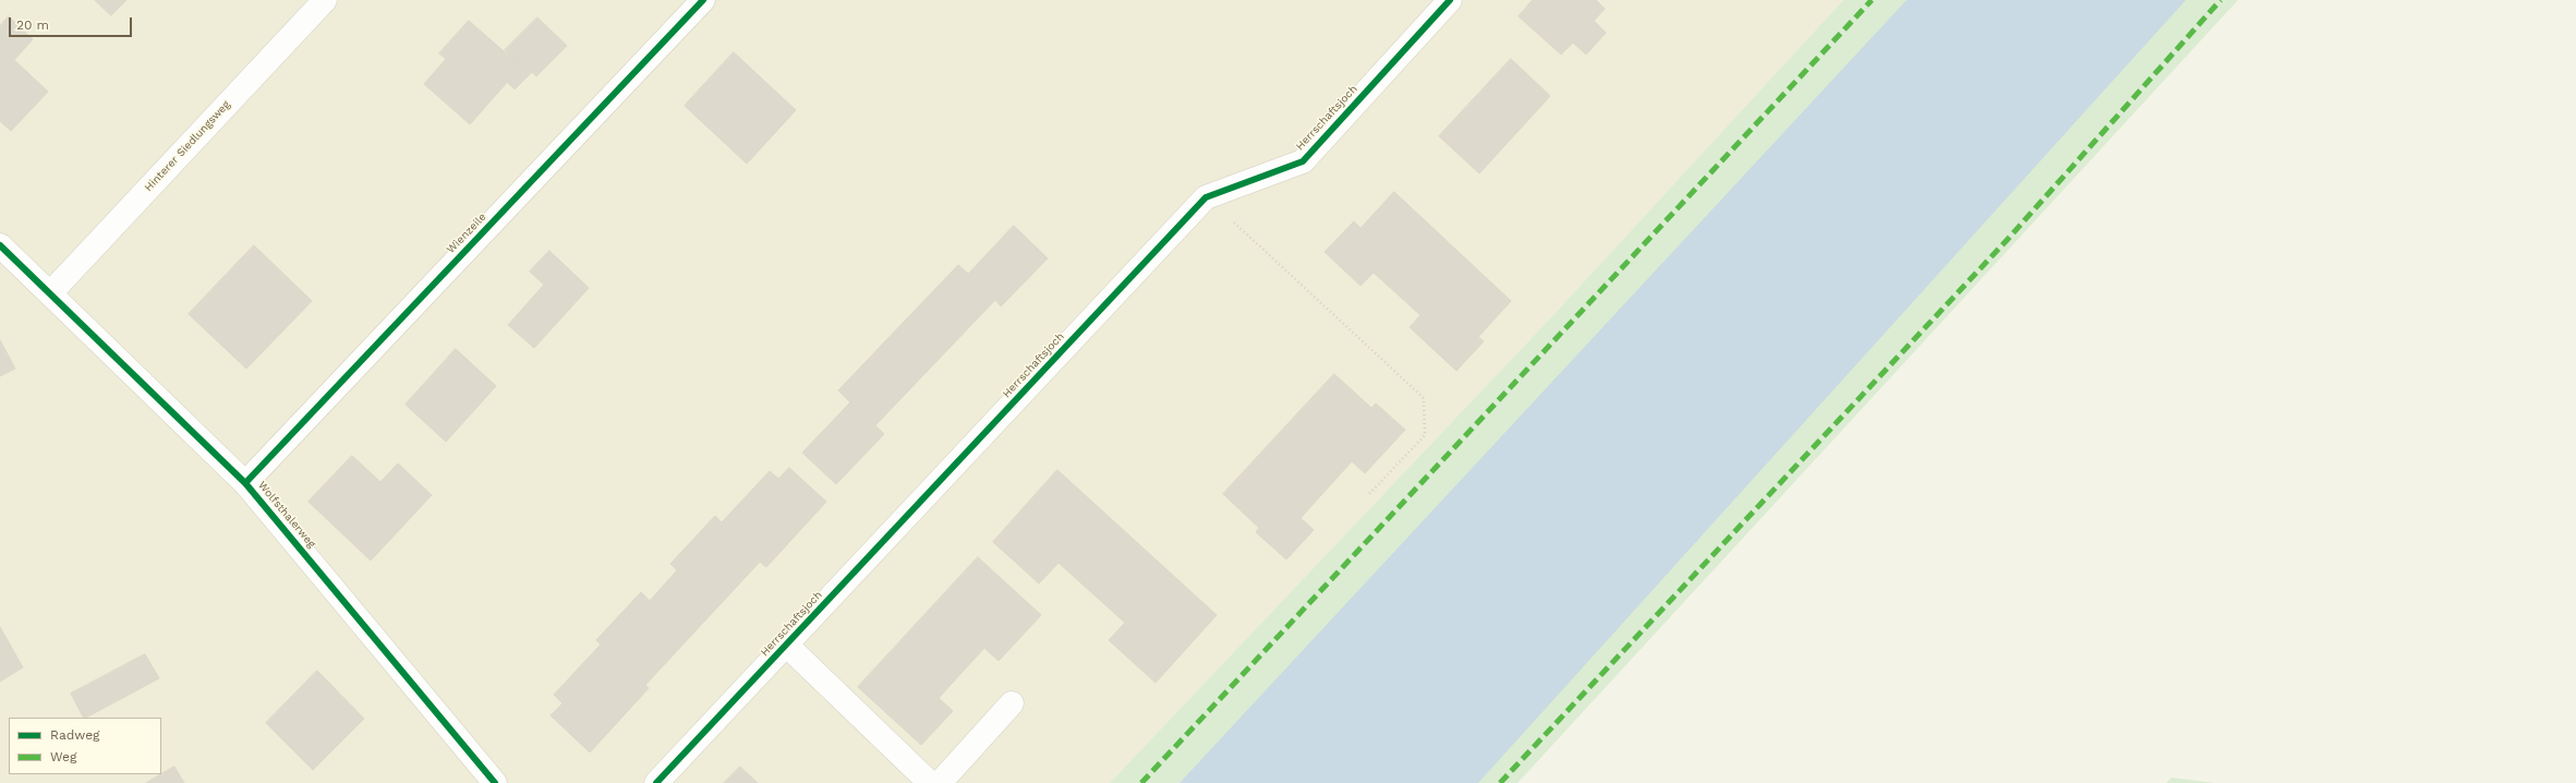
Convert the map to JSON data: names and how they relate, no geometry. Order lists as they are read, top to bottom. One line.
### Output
{"streets":{"street":["Herrschaftsjoch","Hinterer Siedlungsweg","Wienzeile","Wolfsthalerweg"]},"crossings":[["Hinterer Siedlungsweg","Wolfsthalerweg"],["Wienzeile","Wolfsthalerweg"]],"legend":["Radweg","Weg"],"scale_bar":"20 m"}
